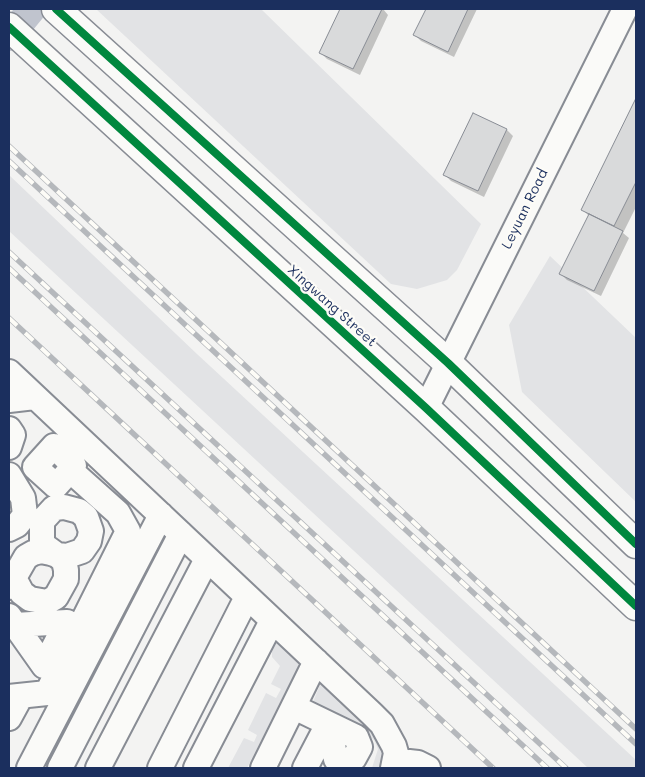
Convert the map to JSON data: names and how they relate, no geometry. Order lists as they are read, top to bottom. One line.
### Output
{"streets":{"main road":["Xingwang Street"],"street":["Leyuan Road"]},"crossings":[["Leyuan Road","Xingwang Street"]]}
